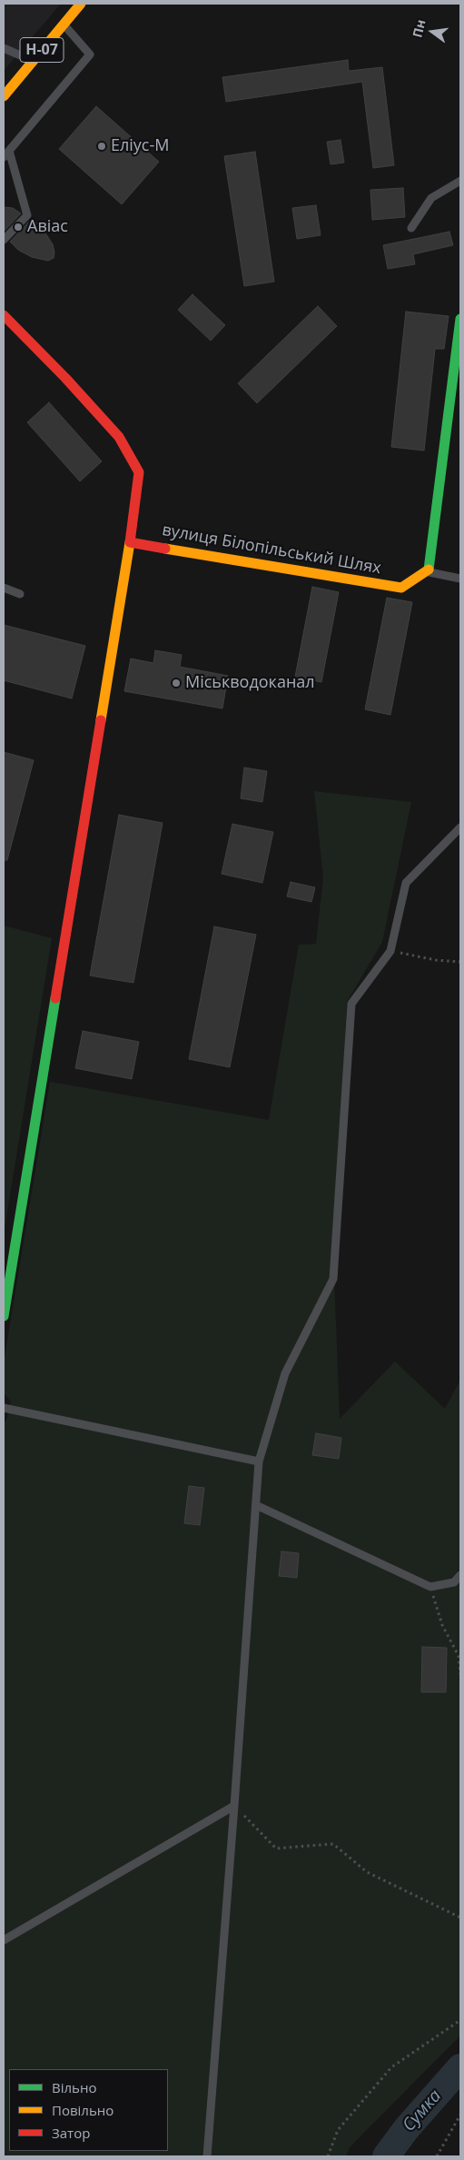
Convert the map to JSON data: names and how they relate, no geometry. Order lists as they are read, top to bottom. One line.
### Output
{"streets":{"street":["Н-07","вулиця Білопільський Шлях"]},"water":["Сумка"],"places":["Еліус-М","Авіас","Міськводоканал"],"legend":["Вільно","Повільно","Затор"],"north":"left"}
